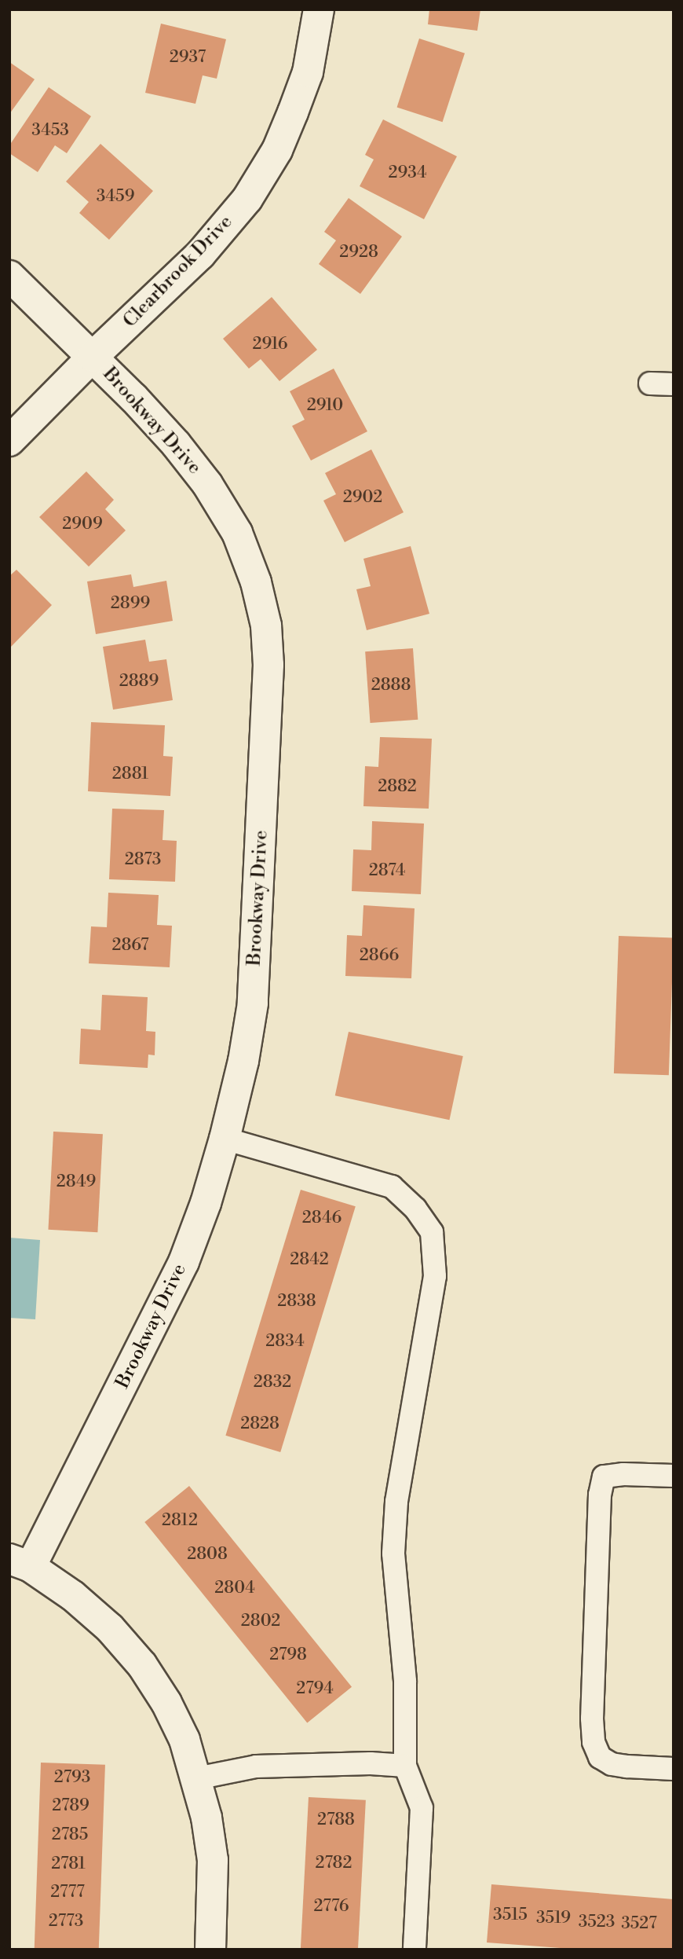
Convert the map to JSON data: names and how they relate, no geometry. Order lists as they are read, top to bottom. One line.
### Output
{"streets":{"street":["Clearbrook Drive","Brookway Drive"]},"crossings":[["Clearbrook Drive","Brookway Drive"]],"house_numbers":["2937","3453","2934","3459","2928","2916","2910","2902","2909","2899","2889","2888","2881","2882","2873","2874","2867","2866","2849","2846","2842","2838","2834","2832","2828","2812","2808","2804","2802","2798","2794","2793","2789","2788","2785","2782","2781","2777","2776","3515","3519","2773","3523","3527"]}
